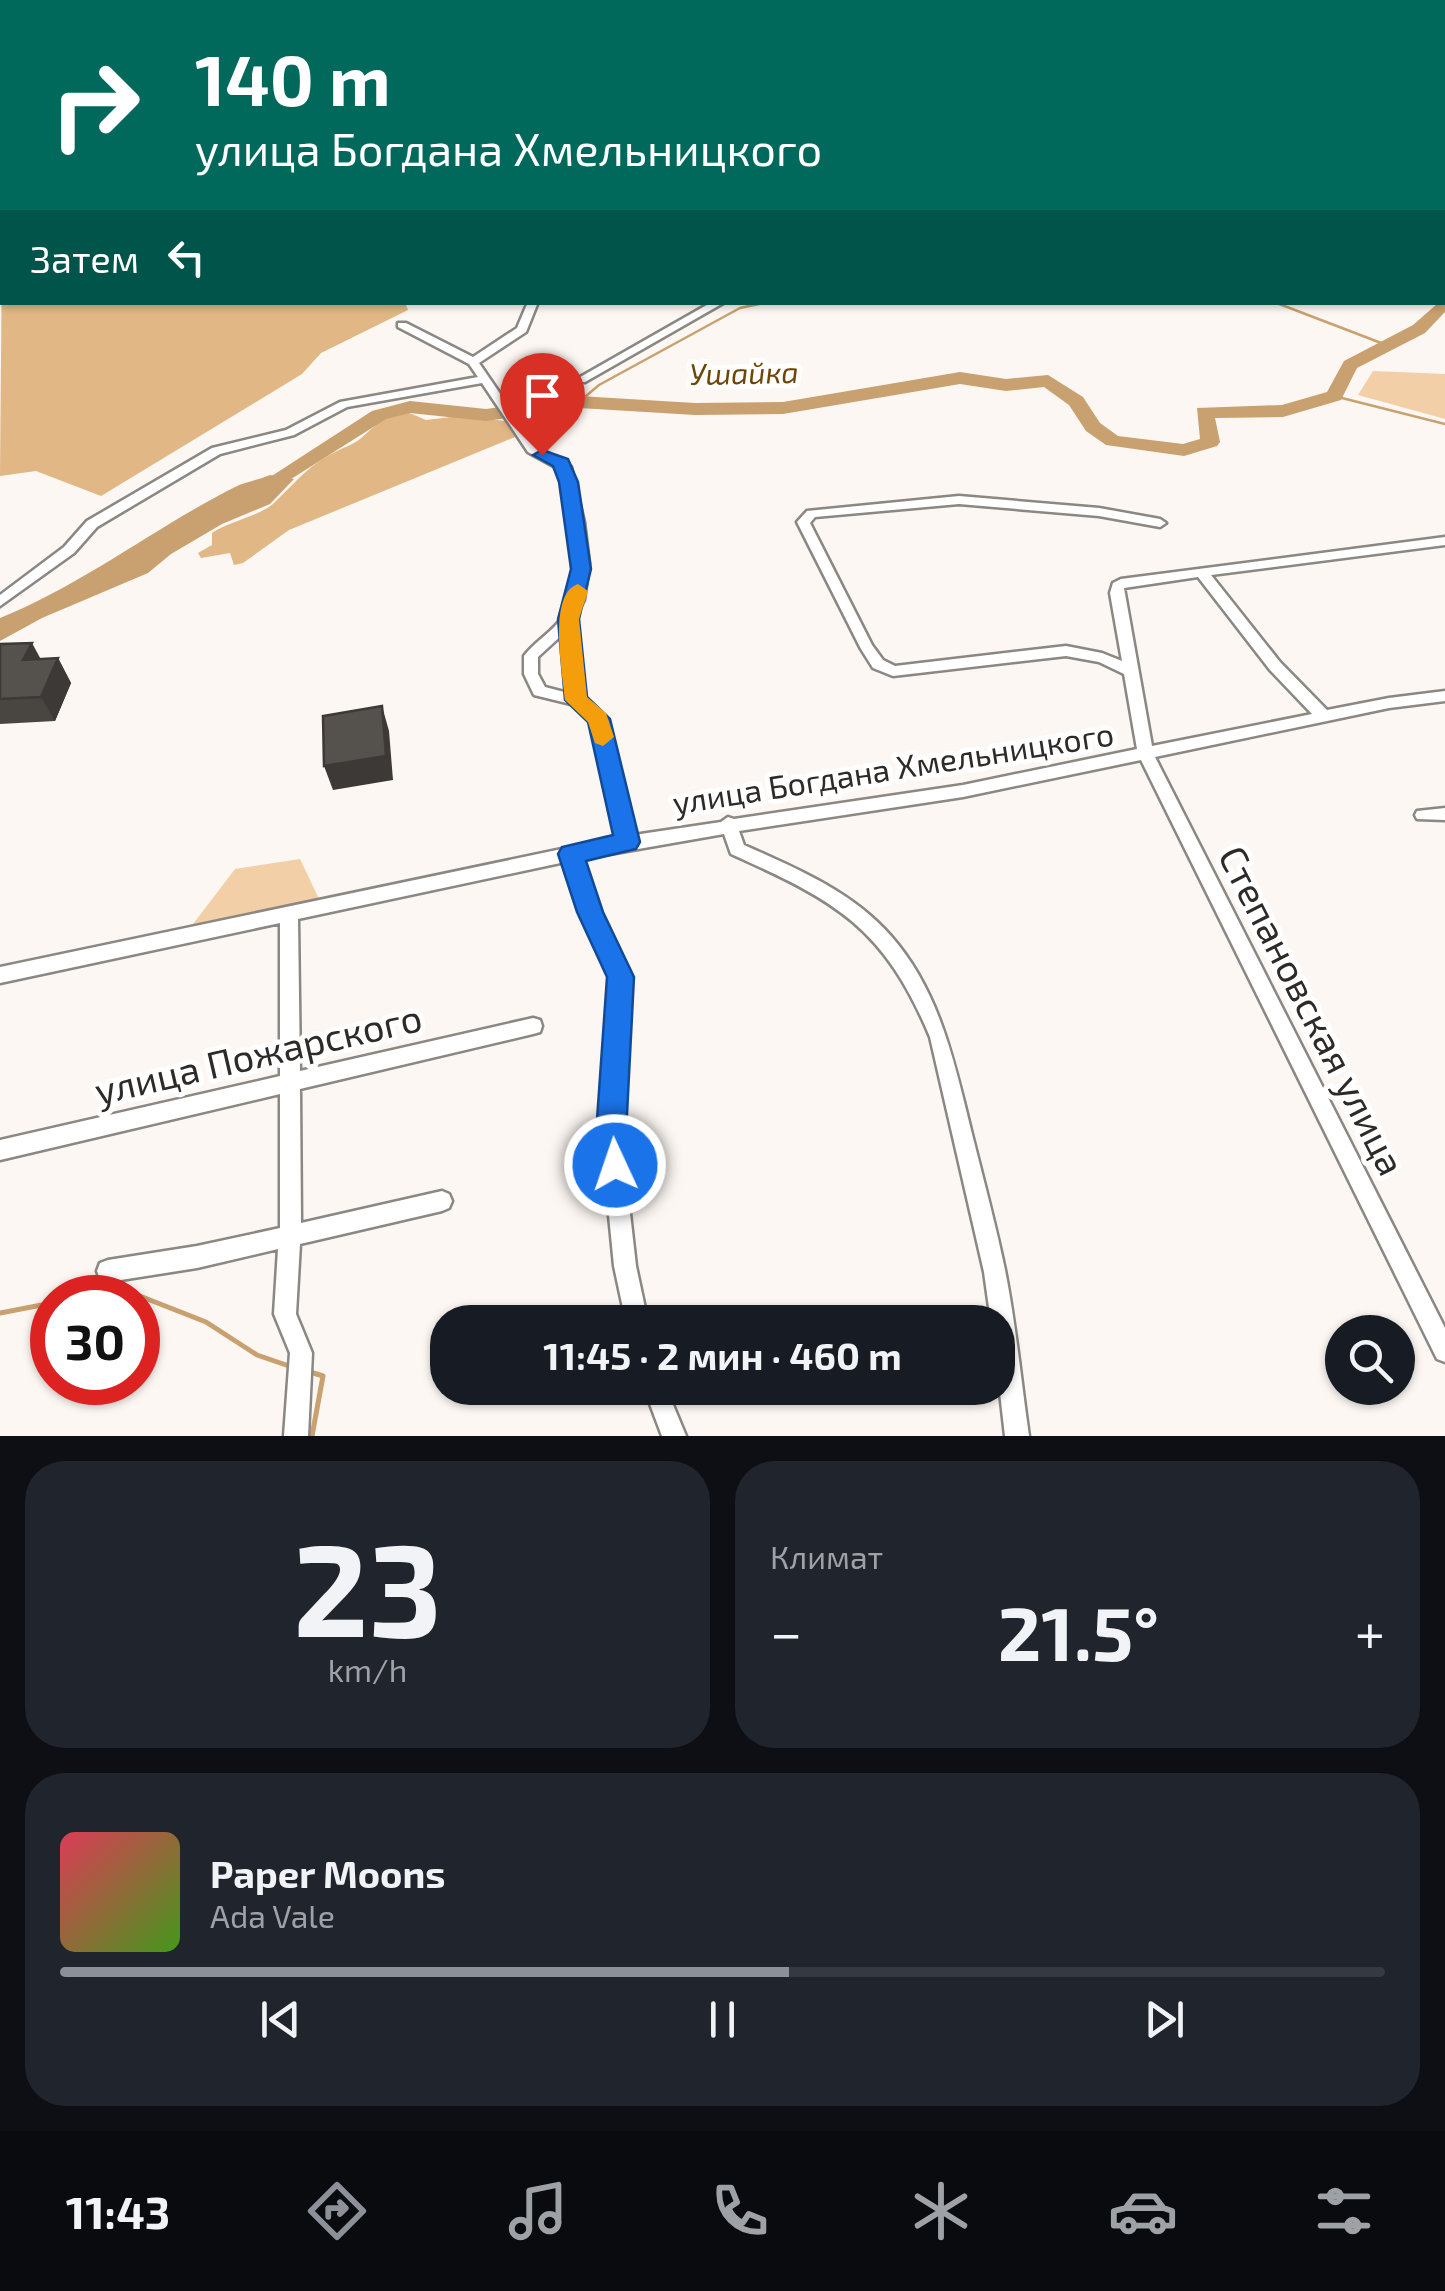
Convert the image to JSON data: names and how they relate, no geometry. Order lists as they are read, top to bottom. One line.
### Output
{"streets":{"street":["улица Богдана Хмельницкого","Степановская улица","улица Пожарского"]},"crossings":[["улица Богдана Хмельницкого","Степановская улица"]],"water":["Ушайка"],"page":{"turn":["140 m","улица Богдана Хмельницкого"],"then":"Затем","limit":"30","trip":"11:45 · 2 мин · 460 m","tile":[["23","km/h"],"Климат"],"heat":["−","21.5°","+"],"song":["Paper Moons","Ada Vale"],"tabs":"11:43"}}
